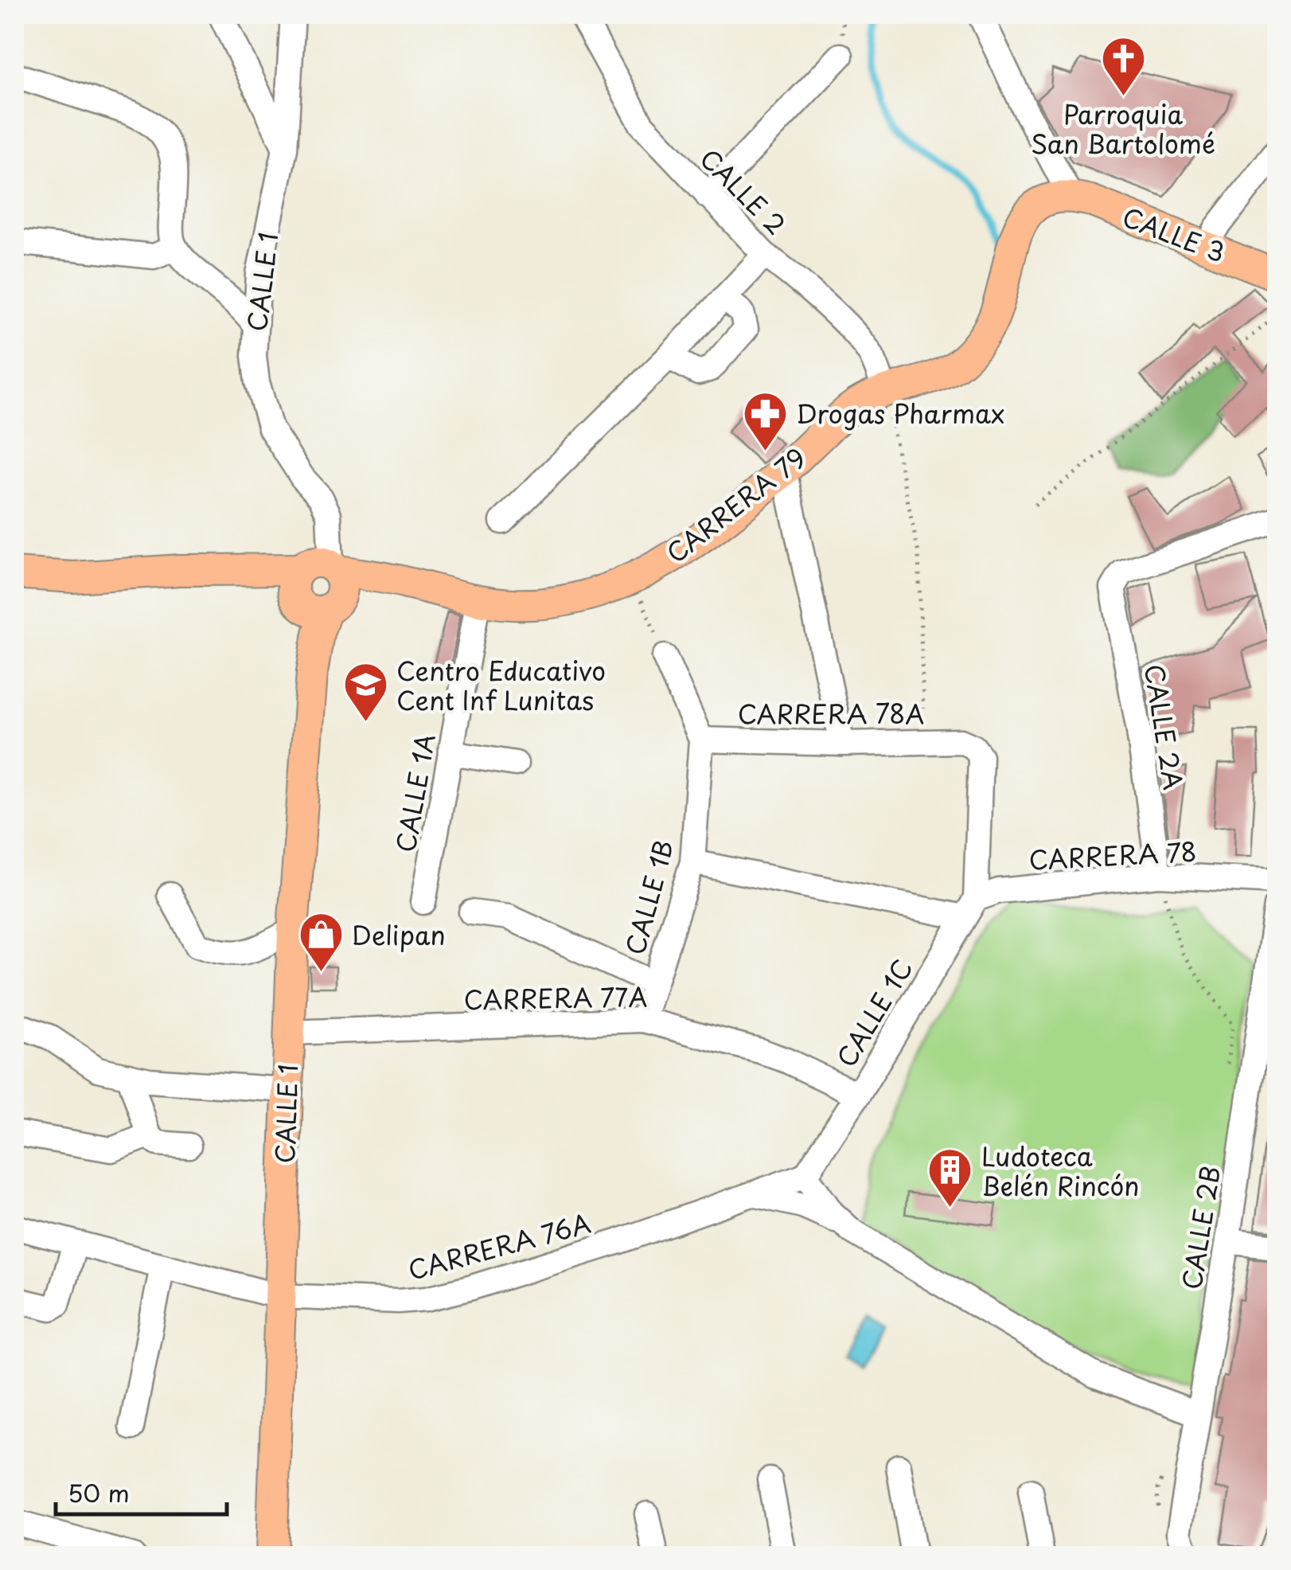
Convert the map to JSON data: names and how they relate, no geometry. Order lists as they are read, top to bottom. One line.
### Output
{"streets":{"main road":["CALLE 3","CALLE 1","CARRERA 79"],"street":["CALLE 2","CARRERA 78A","CALLE 2A","CALLE 1A","CARRERA 78","CALLE 1B","CARRERA 77A","CALLE 1C","CALLE 2B","CARRERA 76A"]},"crossings":[["CALLE 2","CARRERA 79"],["CALLE 3","CARRERA 79"],["CALLE 1","CARRERA 79"],["CALLE 1","CARRERA 77A"],["CALLE 1","CARRERA 76A"],["CARRERA 79","CALLE 1A"],["CARRERA 78A","CARRERA 78"],["CARRERA 78A","CALLE 1B"],["CARRERA 78A","CALLE 1C"],["CALLE 2A","CARRERA 78"],["CARRERA 78","CALLE 1C"],["CALLE 1B","CARRERA 77A"],["CARRERA 77A","CALLE 1C"],["CALLE 1C","CARRERA 76A"]],"places":{"church":["Parroquia San Bartolomé"],"pharmacy":["Drogas Pharmax"],"school or university":["Centro Educativo Cent Inf Lunitas"],"shop":["Delipan"],"building":["Ludoteca Belén Rincón"]},"scale_bar":"50 m"}
